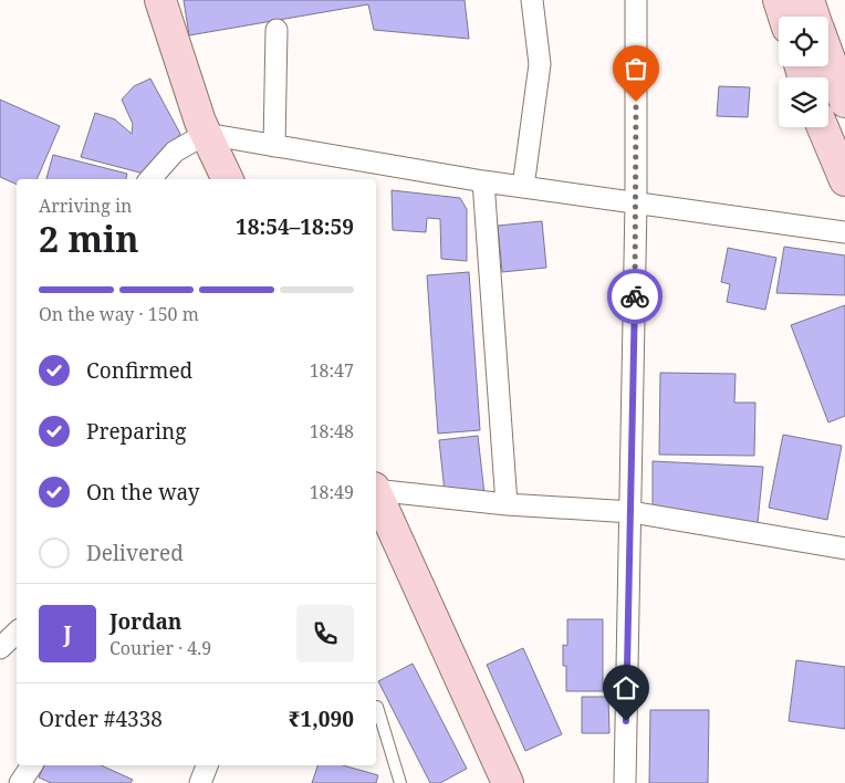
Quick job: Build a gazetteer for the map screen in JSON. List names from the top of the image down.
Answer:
{
  "page": {
    "heading": ["2 min", "Arriving in", "18:54–18:59"],
    "panel": [
      "Jordan",
      "Courier · 4.9",
      "Order #4338",
      "₹1,090"
    ],
    "bar": "On the way · 150 m",
    "list": [
      ["Confirmed", "18:47"],
      ["Preparing", "18:48"],
      ["On the way", "18:49"],
      "Delivered"
    ],
    "round": "J"
  }
}
